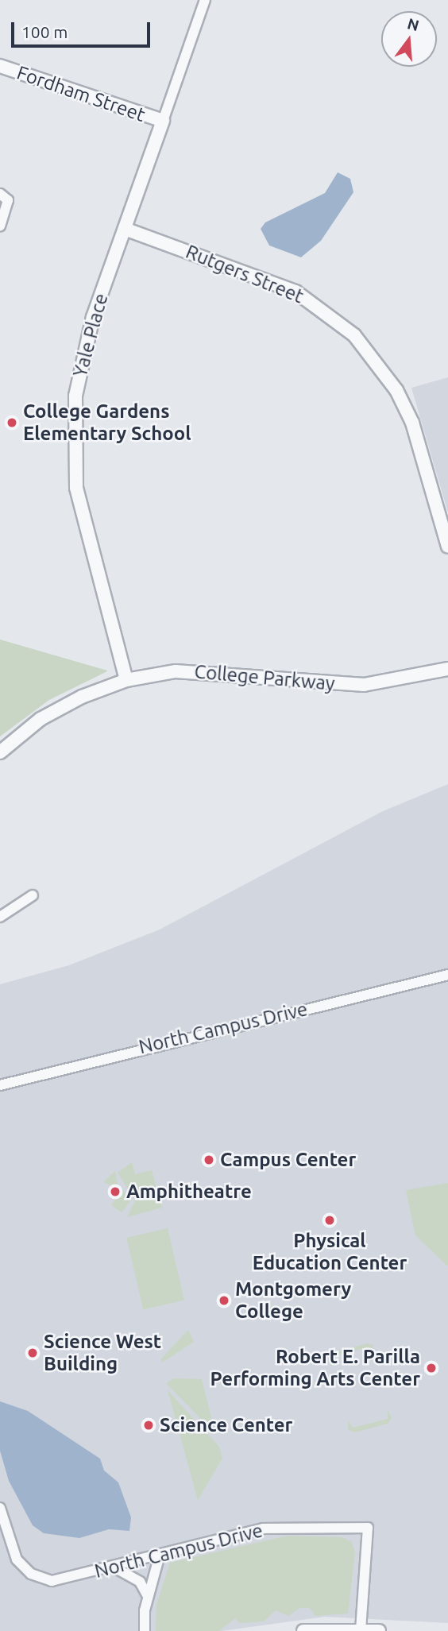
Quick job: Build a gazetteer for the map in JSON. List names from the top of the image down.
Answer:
{
  "streets": {
    "street": [
      "Fordham Street",
      "Rutgers Street",
      "Yale Place",
      "College Parkway",
      "North Campus Drive"
    ]
  },
  "crossings": [
    ["Fordham Street", "Yale Place"],
    ["Rutgers Street", "Yale Place"],
    ["Yale Place", "College Parkway"]
  ],
  "places": [
    "College Gardens Elementary School",
    "Campus Center",
    "Amphitheatre",
    "Physical Education Center",
    "Montgomery College",
    "Science West Building",
    "Robert E. Parilla Performing Arts Center",
    "Science Center"
  ],
  "scale_bar": "100 m",
  "north": "top"
}
